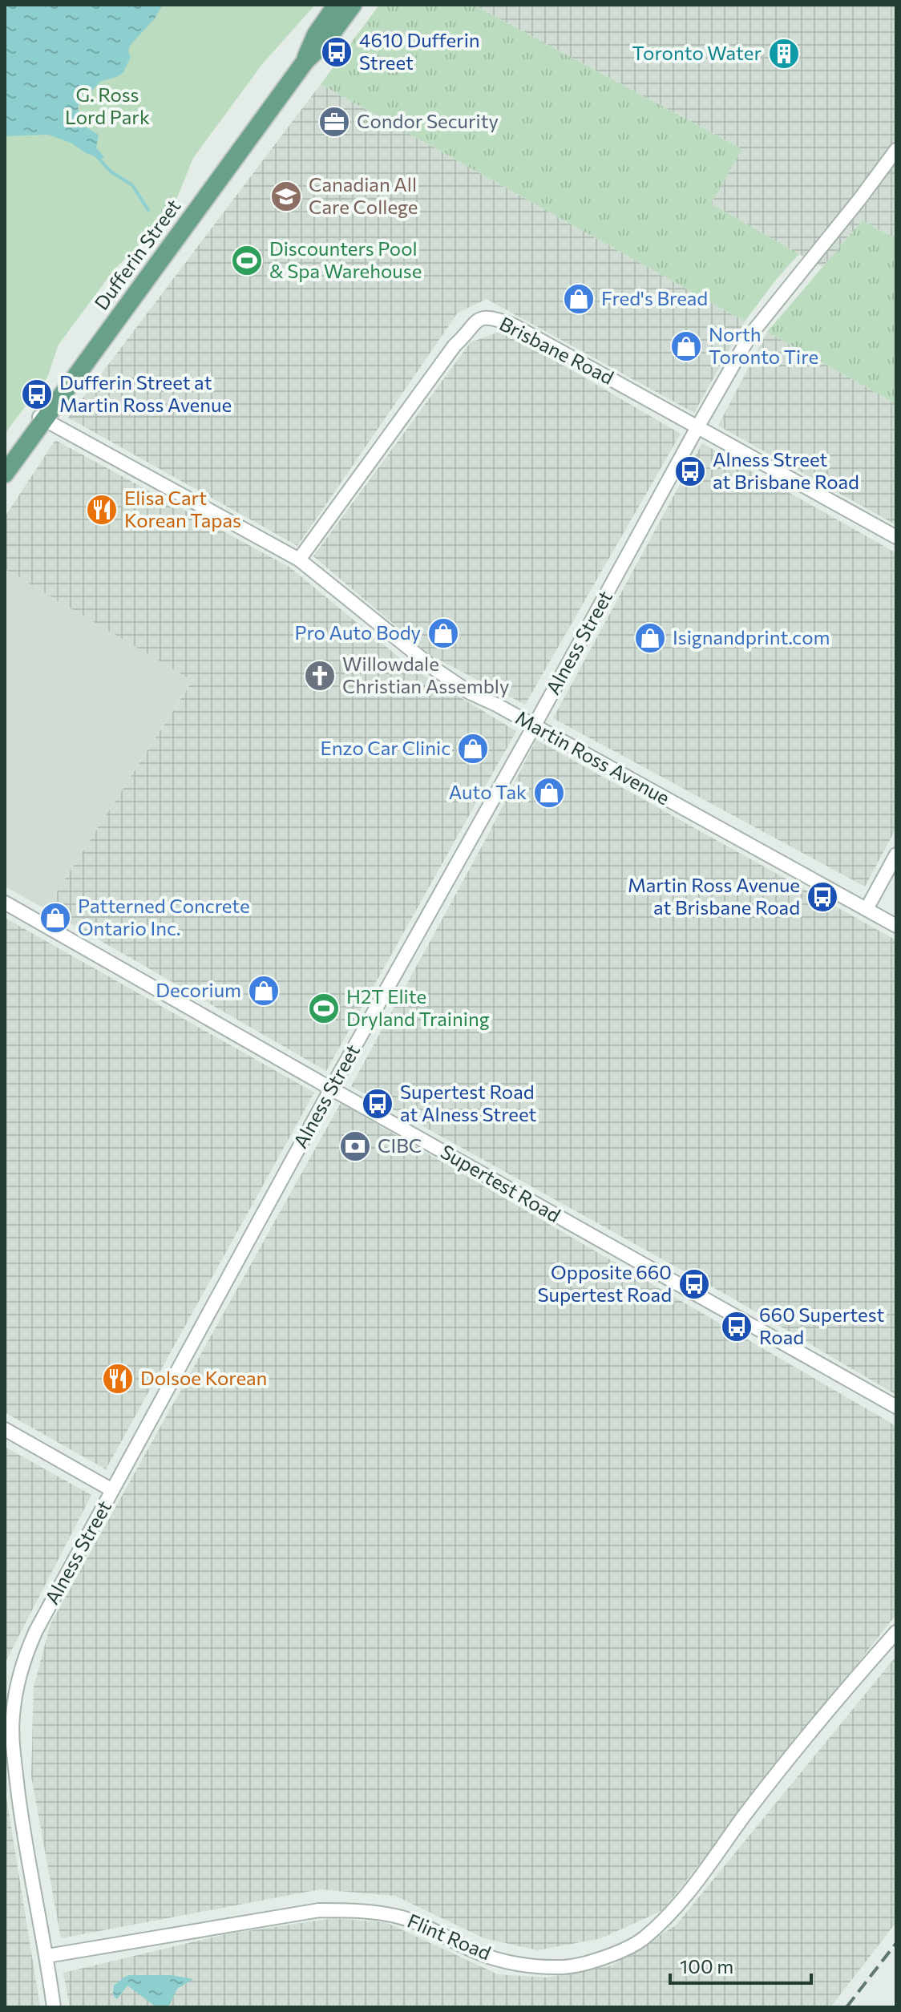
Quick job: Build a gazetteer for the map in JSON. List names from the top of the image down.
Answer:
{
  "streets": {
    "main road": ["Dufferin Street"],
    "street": [
      "Brisbane Road",
      "Alness Street",
      "Martin Ross Avenue",
      "Supertest Road",
      "Flint Road"
    ]
  },
  "crossings": [
    ["Dufferin Street", "Martin Ross Avenue"],
    ["Brisbane Road", "Alness Street"],
    ["Brisbane Road", "Martin Ross Avenue"],
    ["Alness Street", "Martin Ross Avenue"],
    ["Alness Street", "Supertest Road"],
    ["Alness Street", "Flint Road"]
  ],
  "parks": ["G. Ross Lord Park"],
  "places": {
    "bus stop": [
      "4610 Dufferin Street",
      "Dufferin Street at Martin Ross Avenue",
      "Alness Street at Brisbane Road",
      "Martin Ross Avenue at Brisbane Road",
      "Supertest Road at Alness Street",
      "Opposite 660 Supertest Road",
      "660 Supertest Road"
    ],
    "building": ["Toronto Water"],
    "office": ["Condor Security"],
    "school or university": ["Canadian All Care College"],
    "sports": ["Discounters Pool & Spa Warehouse", "H2T Elite Dryland Training"],
    "shop": [
      "Fred's Bread",
      "North Toronto Tire",
      "Pro Auto Body",
      "Isignandprint.com",
      "Enzo Car Clinic",
      "Auto Tak",
      "Patterned Concrete Ontario Inc.",
      "Decorium"
    ],
    "restaurant": ["Elisa Cart Korean Tapas", "Dolsoe Korean"],
    "church": ["Willowdale Christian Assembly"],
    "bank": ["CIBC"]
  },
  "scale_bar": "100 m"
}
